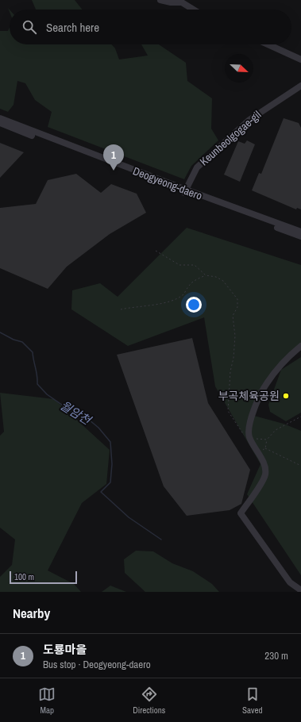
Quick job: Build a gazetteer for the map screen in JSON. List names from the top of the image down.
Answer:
{
  "streets": {
    "street": ["Keunbeolgogae-gil", "Deogyeong-daero"]
  },
  "crossings": [
    ["Keunbeolgogae-gil", "Deogyeong-daero"]
  ],
  "water": ["월암천"],
  "places": ["부곡체육공원"],
  "scale_bar": "100 m",
  "north": "bottom right",
  "page": {
    "search": "Search here",
    "pins": "1",
    "scale": "100 m",
    "heading": "Nearby",
    "list": [
      {
        "mark": "1",
        "name": "도룡마을",
        "note": "Bus stop · Deogyeong-daero",
        "value": "230 m"
      }
    ],
    "nav": ["Map", "Directions", "Saved"]
  }
}
